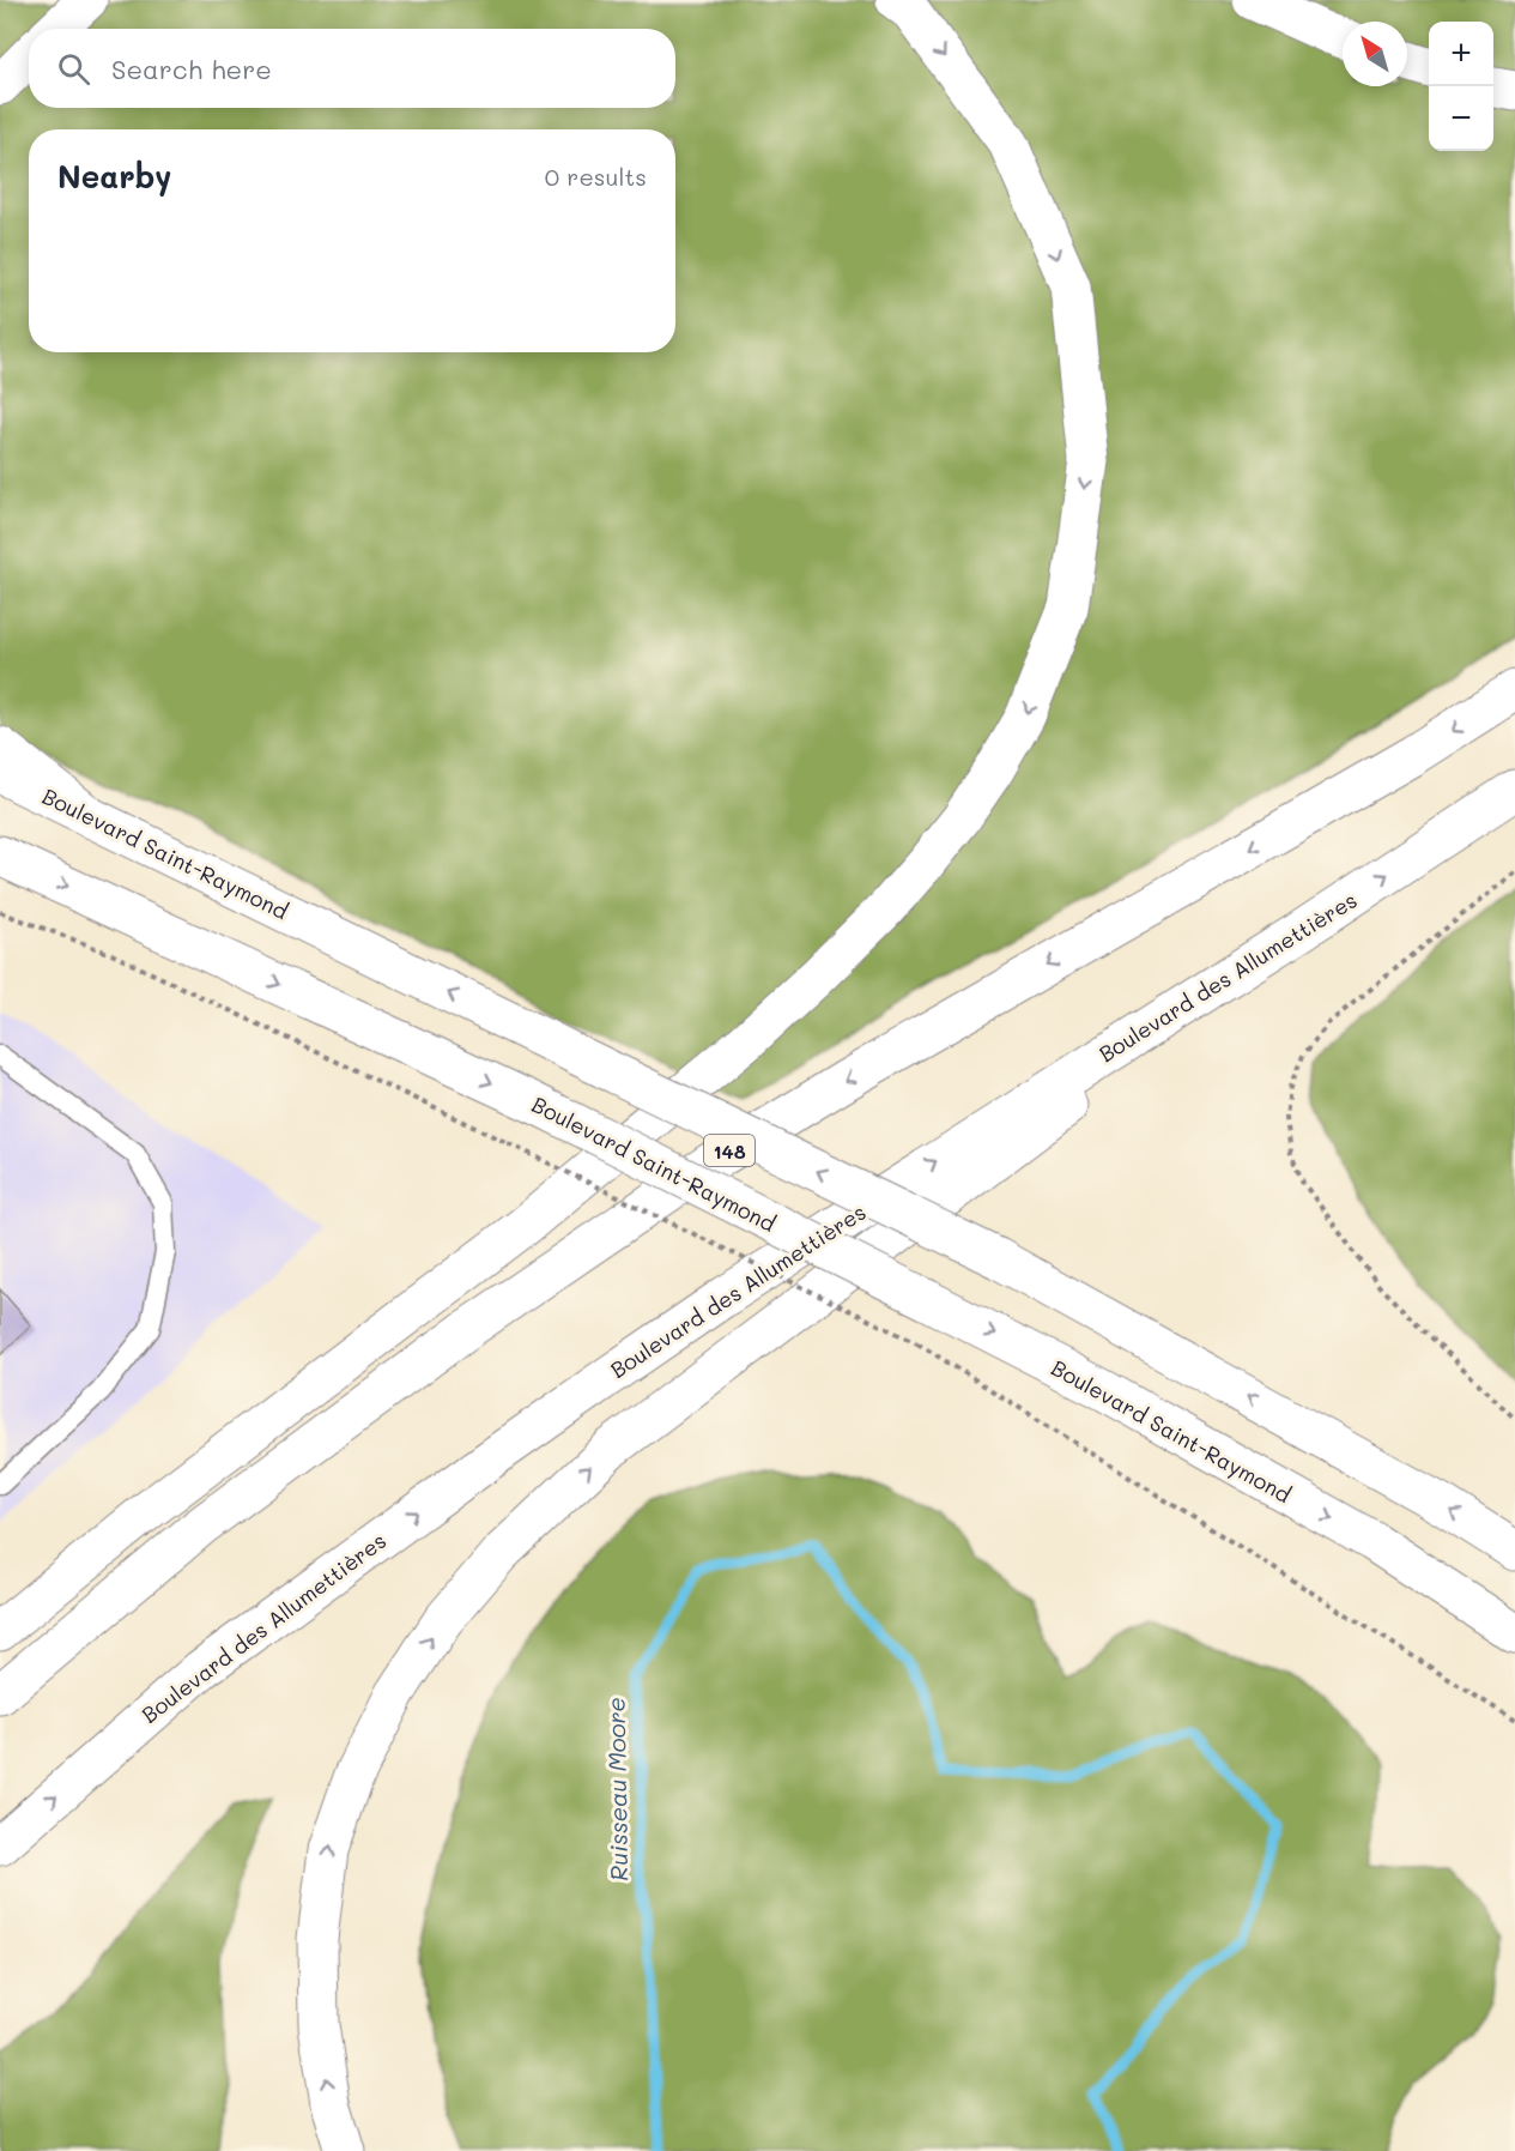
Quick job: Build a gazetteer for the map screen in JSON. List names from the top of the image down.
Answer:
{
  "streets": {
    "main road": ["Boulevard Saint-Raymond", "Boulevard des Allumettières", "148"]
  },
  "water": ["Ruisseau Moore"],
  "north": "top left",
  "page": {
    "map_buttons": ["+", "−"],
    "search": "Search here",
    "heading": ["Nearby", "0 results"]
  }
}
